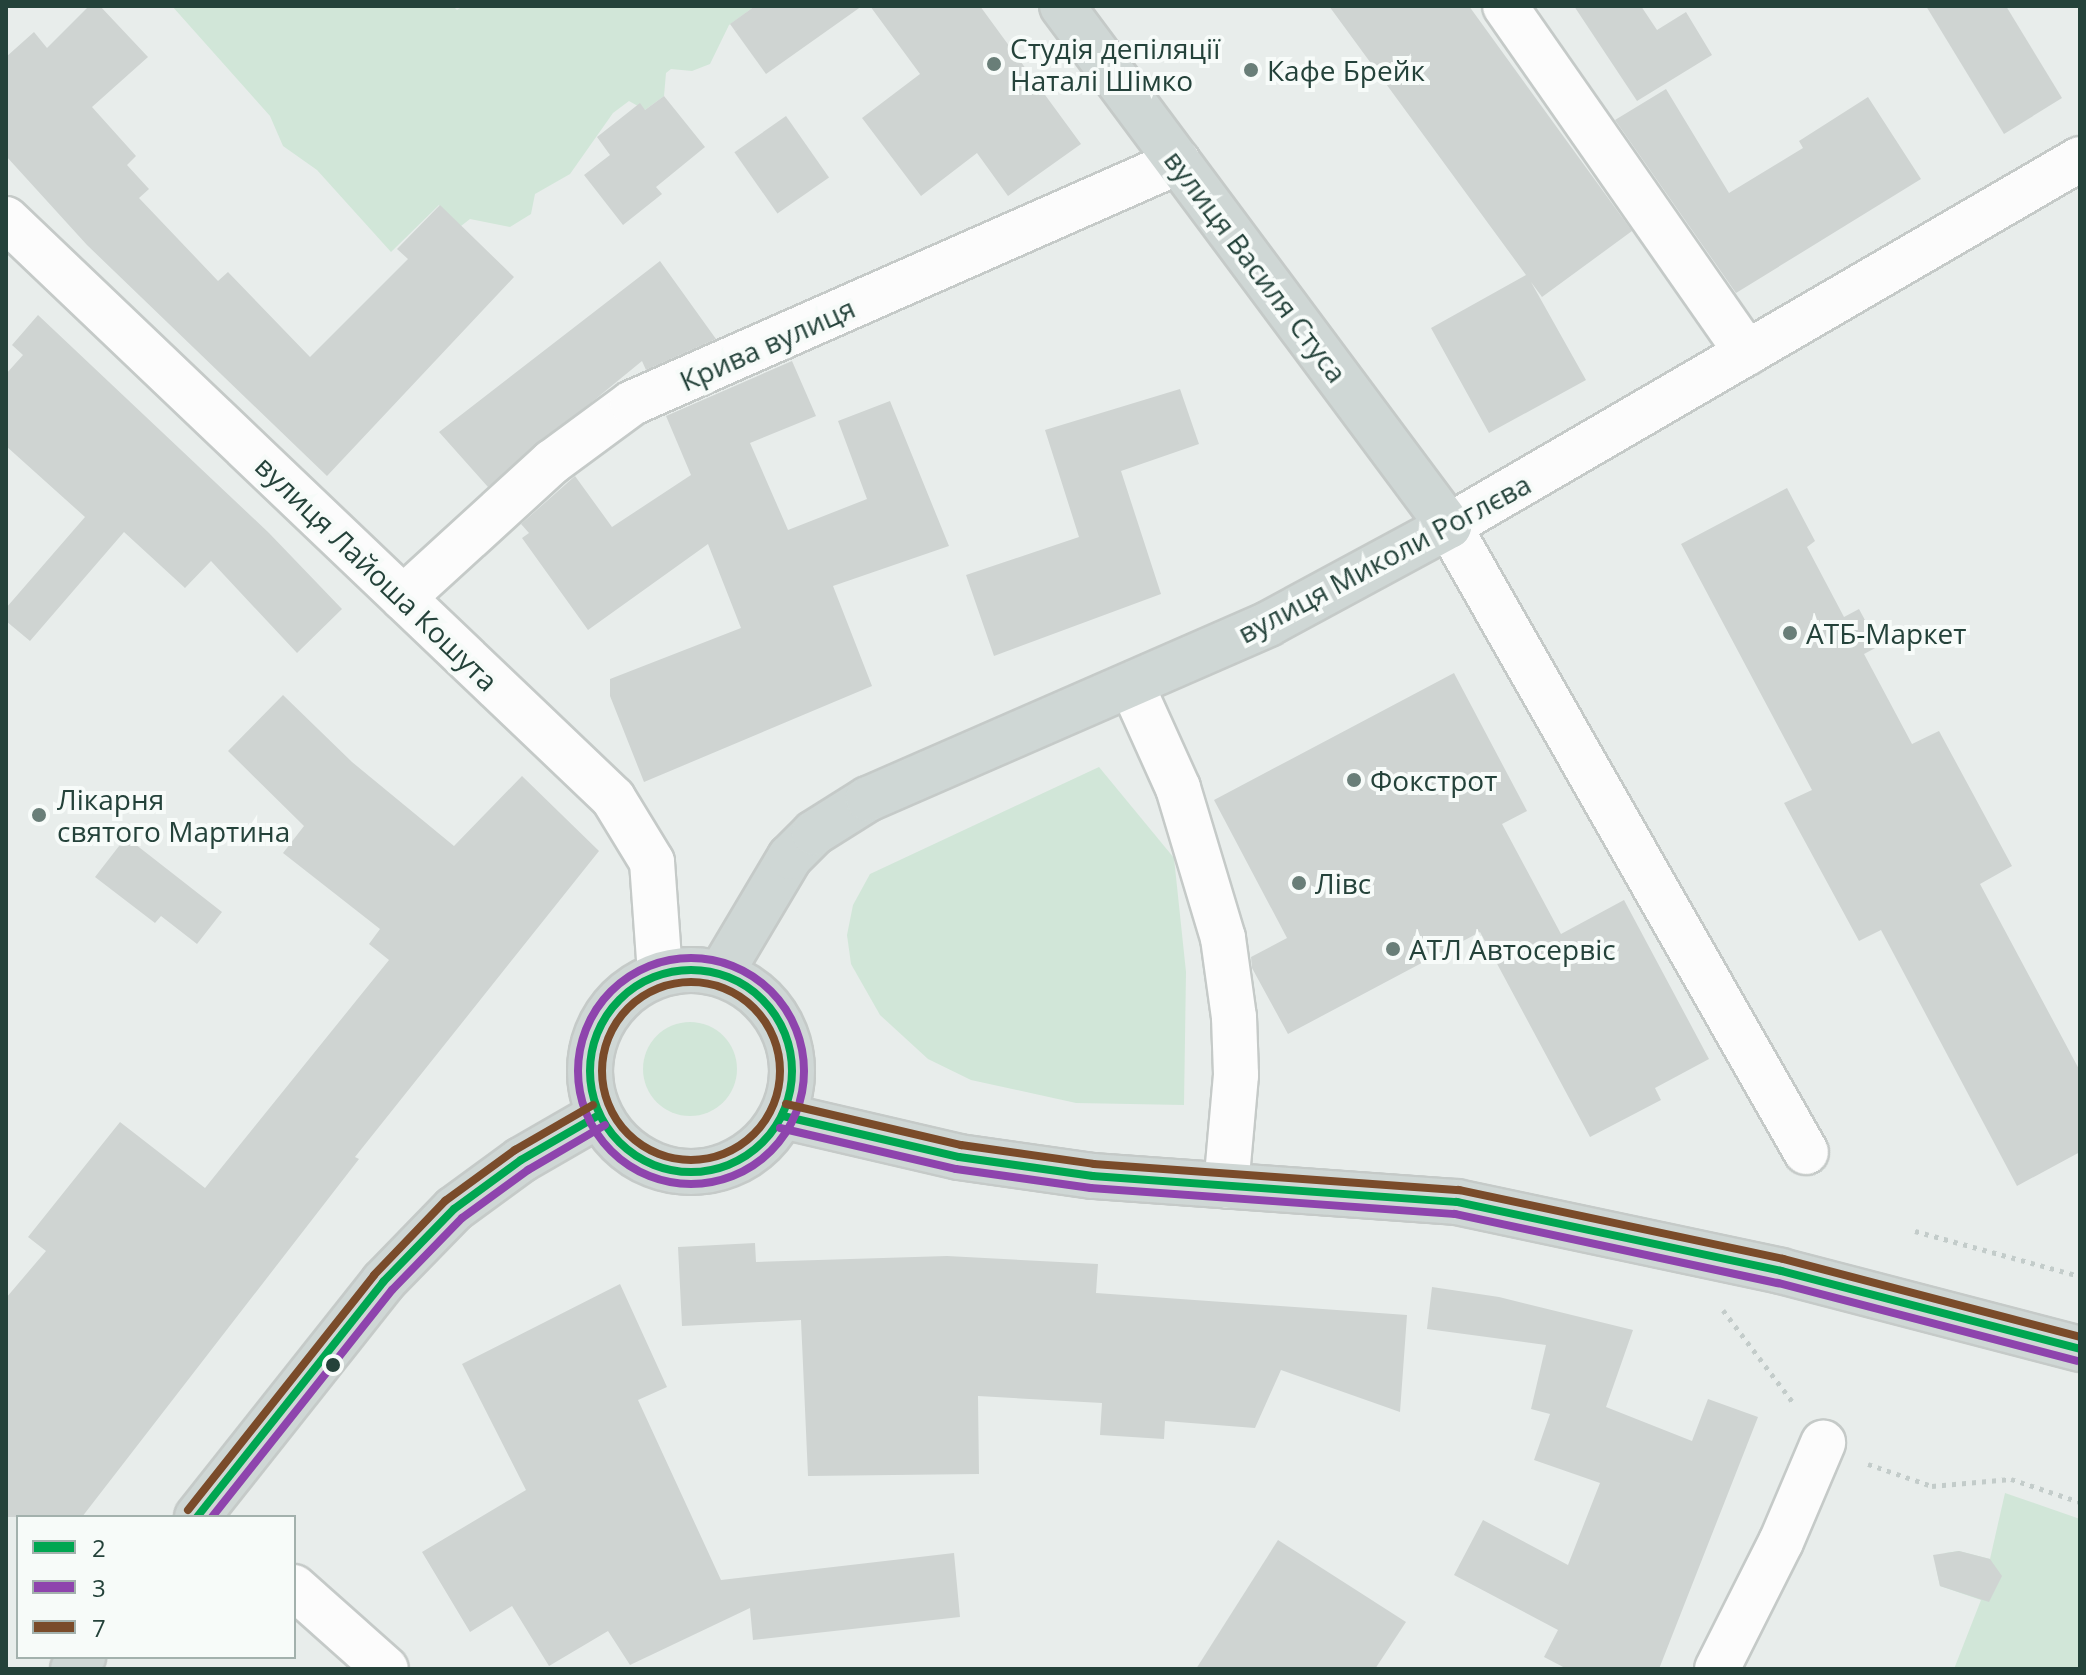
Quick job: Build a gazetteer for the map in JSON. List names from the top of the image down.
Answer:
{
  "streets": {
    "main road": ["вулиця Василя Стуса", "вулиця Миколи Роглєва"],
    "street": ["Крива вулиця", "вулиця Лайоша Кошута"]
  },
  "crossings": [
    ["вулиця Василя Стуса", "Крива вулиця"],
    ["вулиця Василя Стуса", "вулиця Миколи Роглєва"],
    ["Крива вулиця", "вулиця Лайоша Кошута"],
    ["вулиця Миколи Роглєва", "вулиця Лайоша Кошута"]
  ],
  "places": [
    "Студія депіляції Наталі Шімко",
    "Кафе Брейк",
    "АТБ-Маркет",
    "Фокстрот",
    "Лікарня святого Мартина",
    "Лівс",
    "АТЛ Автосервіс"
  ],
  "lines": ["transit line 3", "transit line 2", "transit line 7"],
  "legend": ["2", "3", "7"]
}
